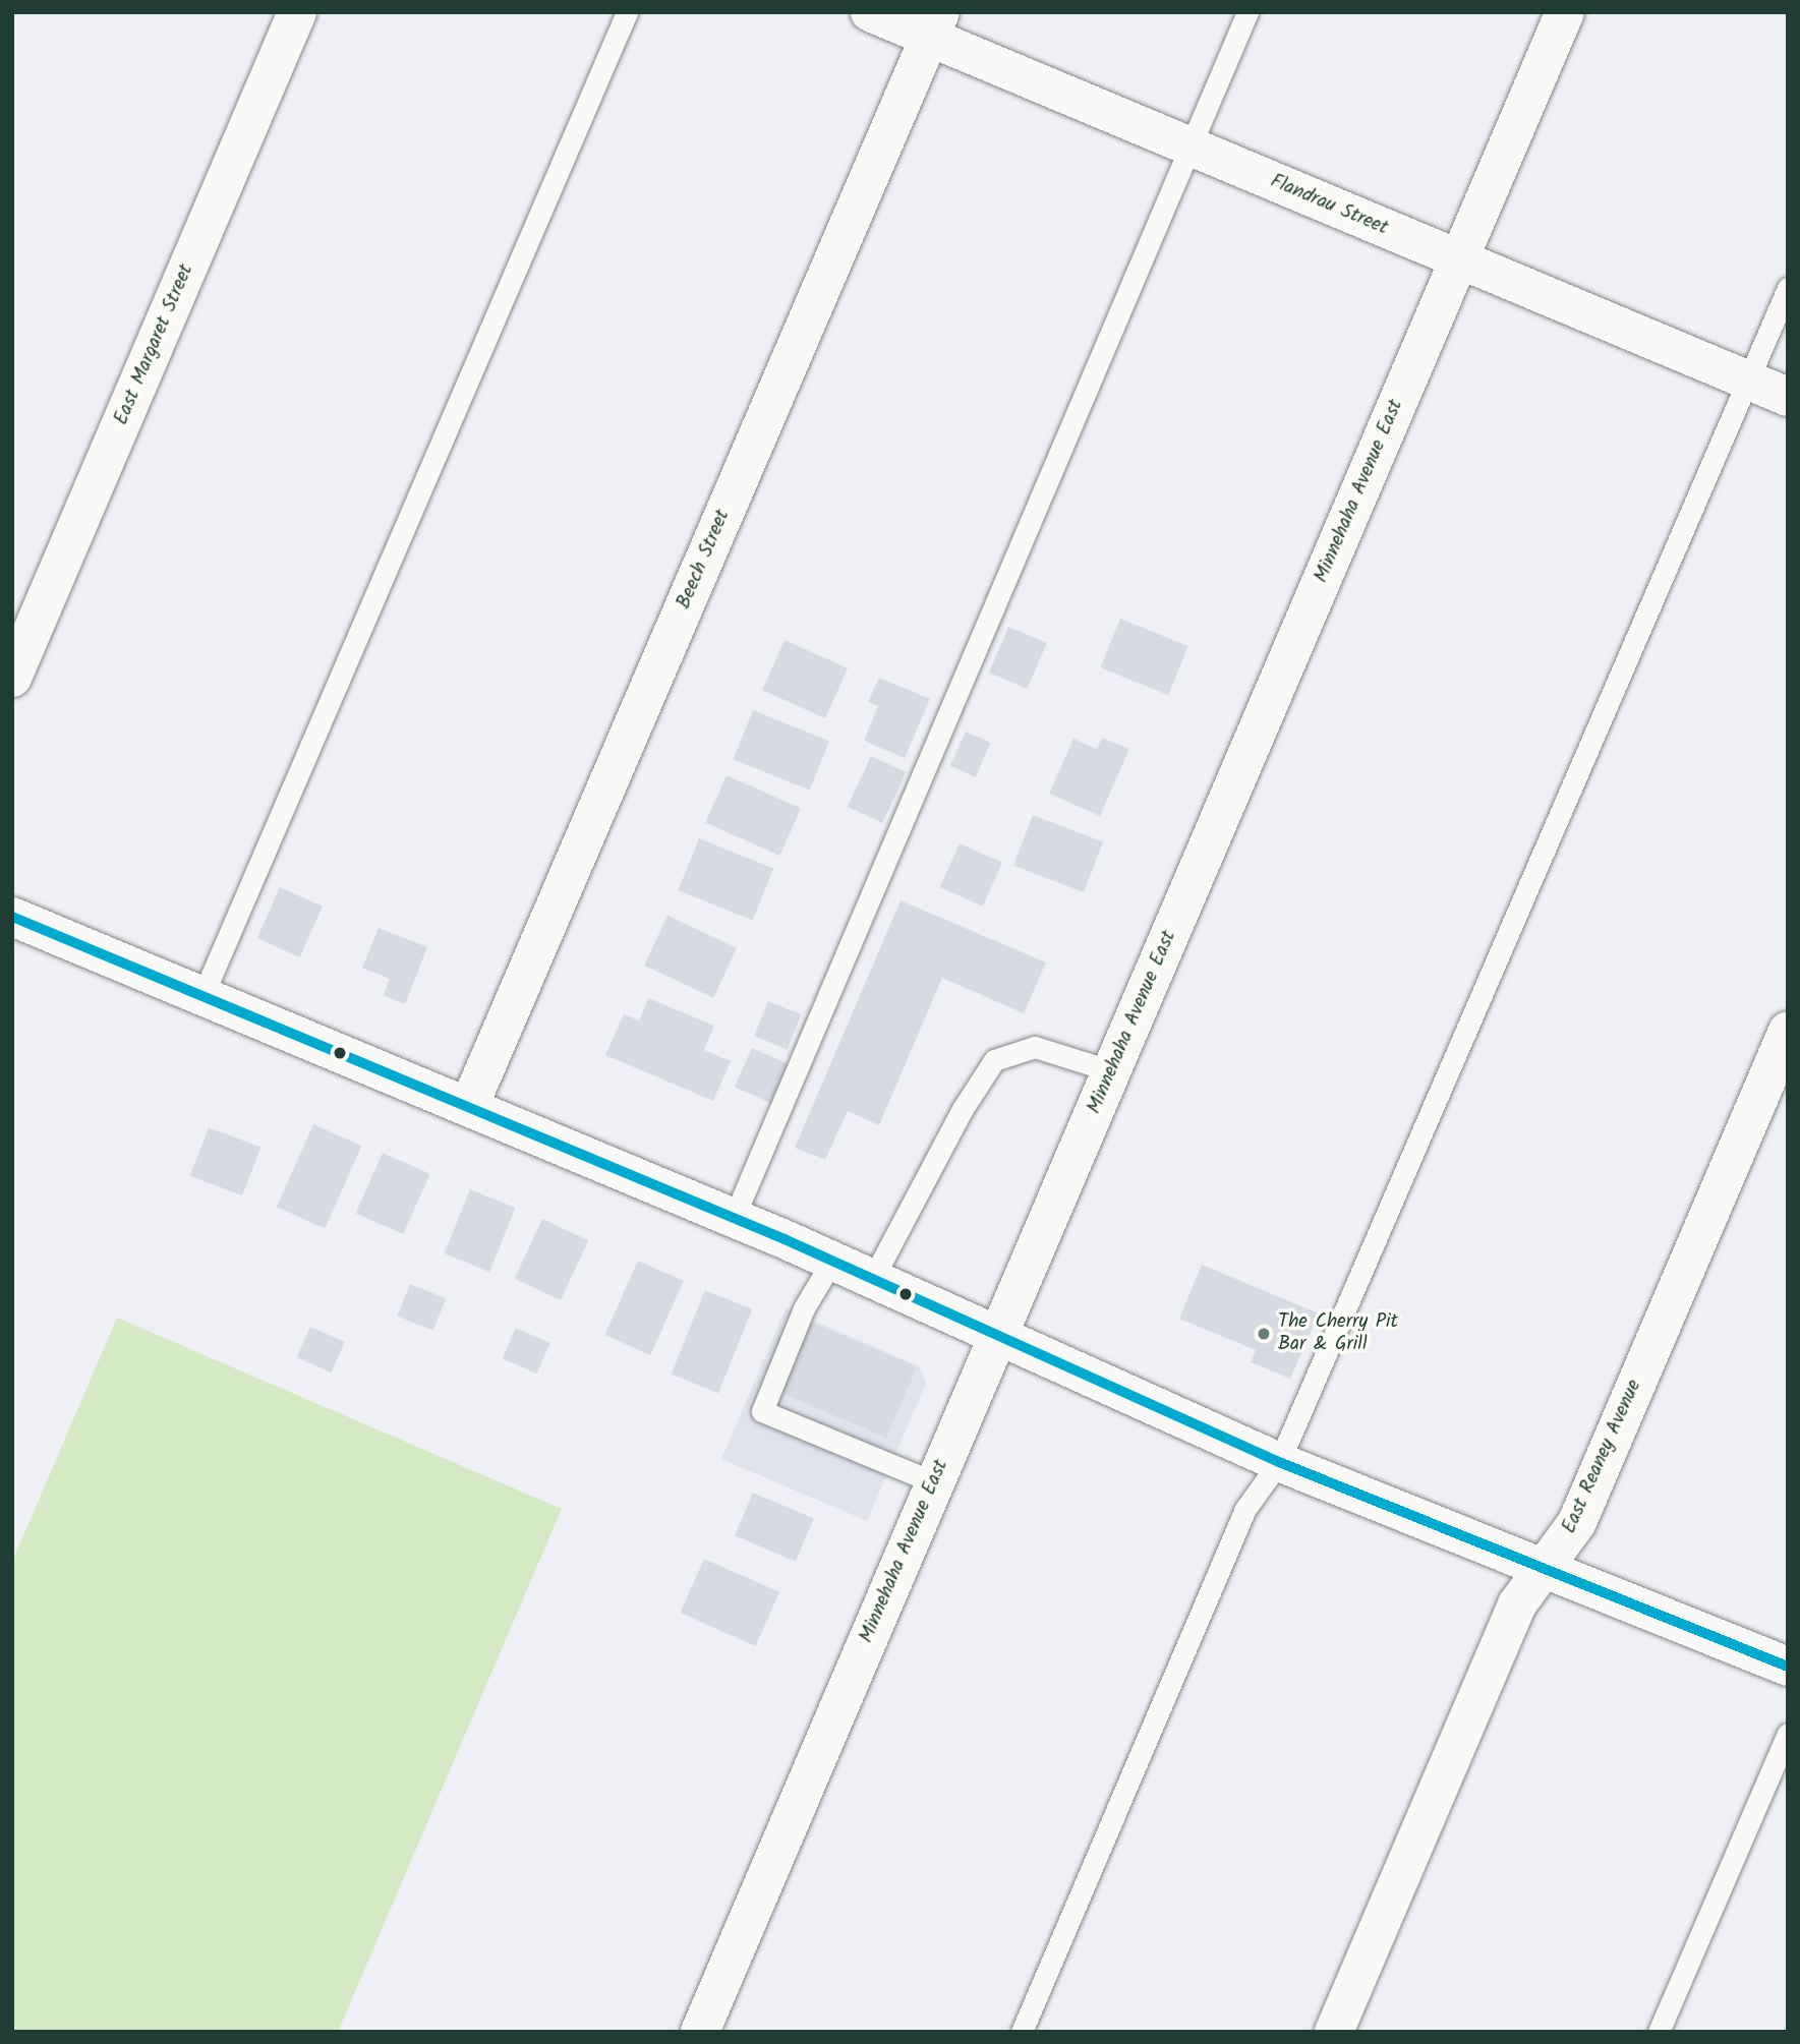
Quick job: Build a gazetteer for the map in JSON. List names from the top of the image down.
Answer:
{
  "streets": {
    "main road": [
      "Flandrau Street",
      "East Margaret Street",
      "Minnehaha Avenue East",
      "Beech Street",
      "East Reaney Avenue"
    ]
  },
  "crossings": [
    ["Flandrau Street", "Minnehaha Avenue East"],
    ["Flandrau Street", "Beech Street"]
  ],
  "places": ["The Cherry Pit Bar & Grill"]
}
